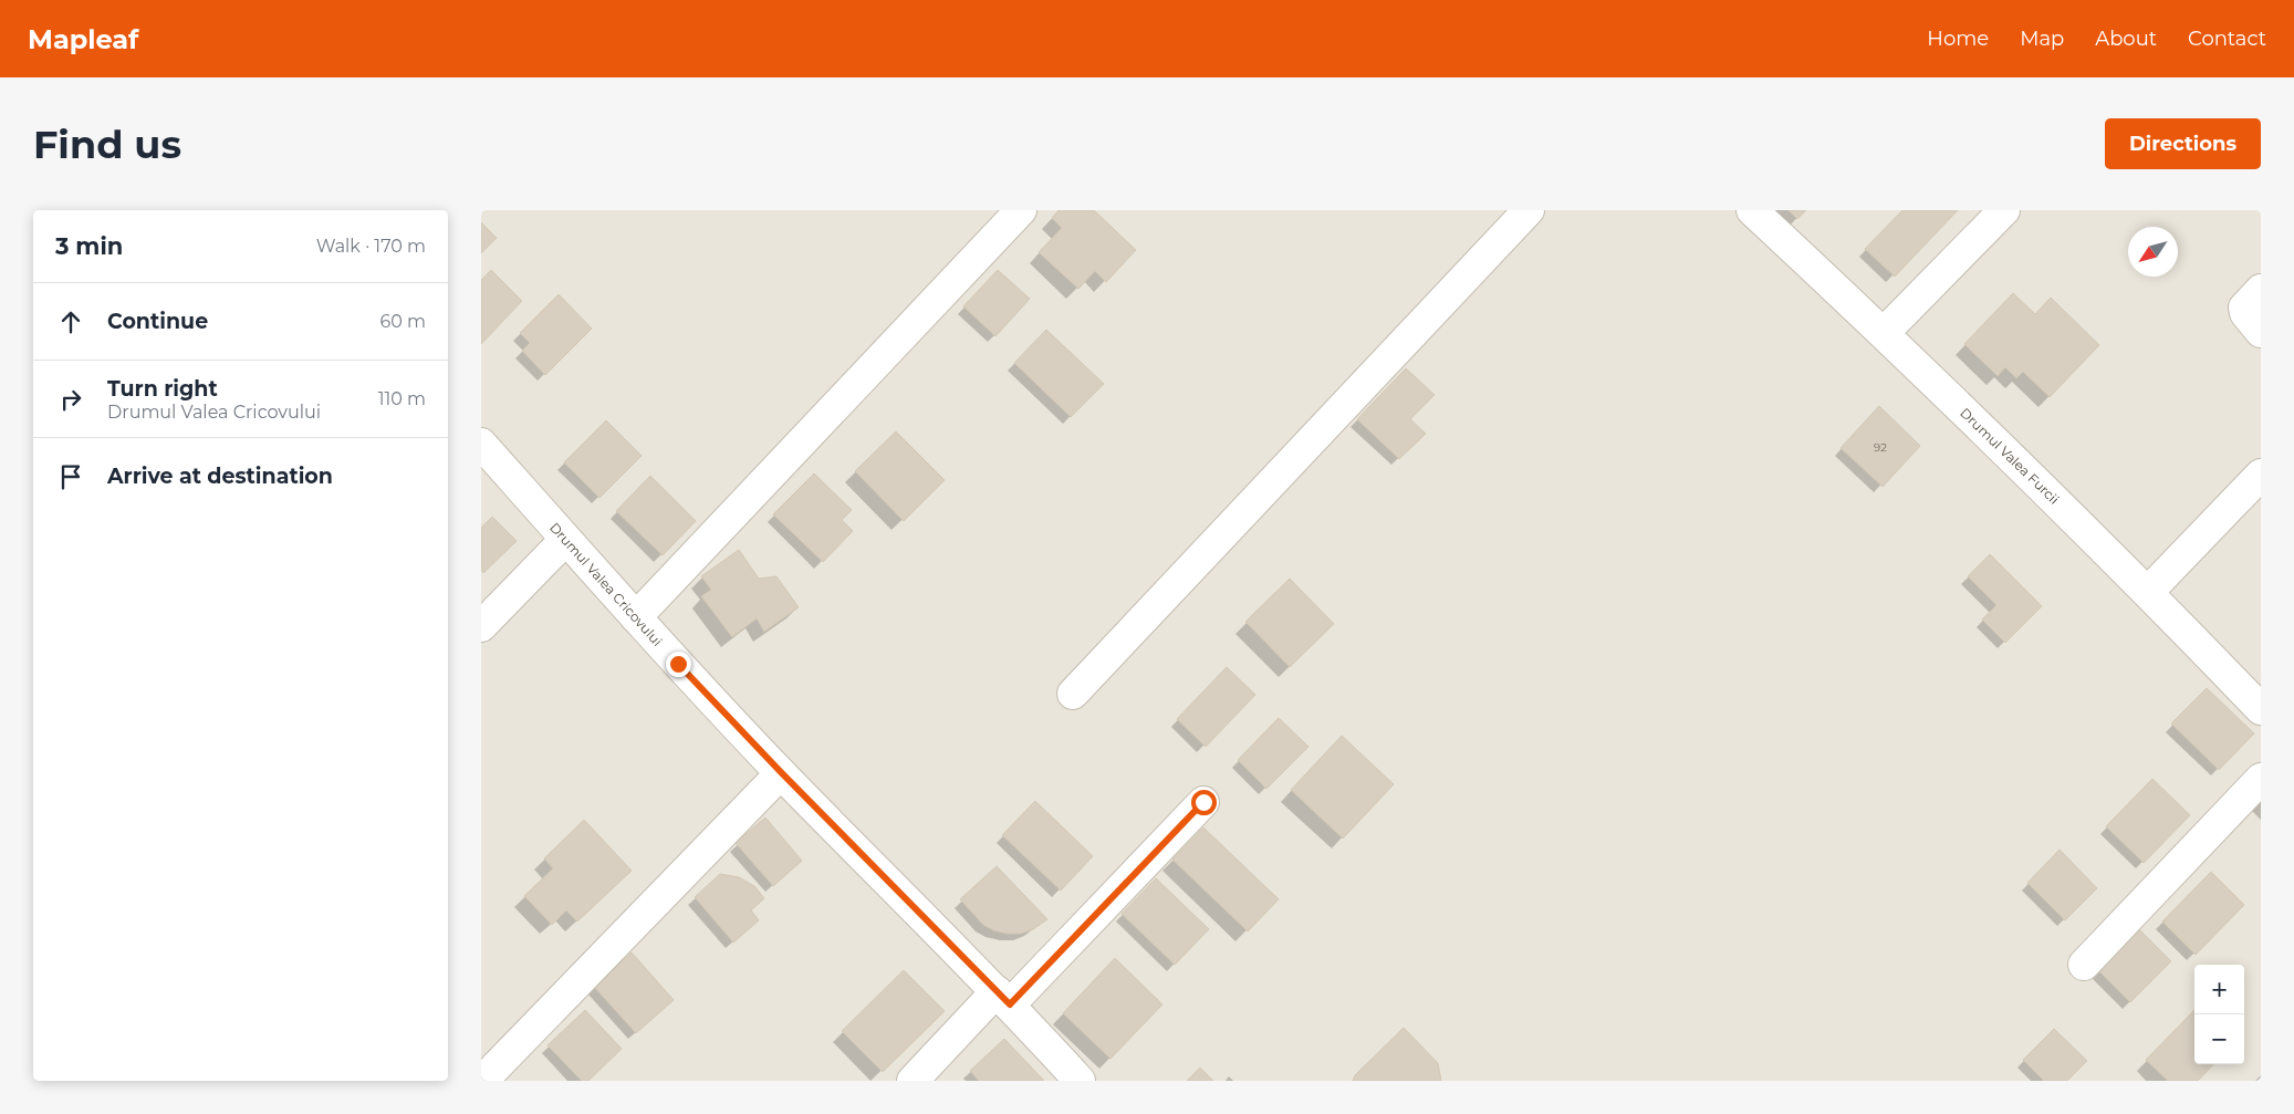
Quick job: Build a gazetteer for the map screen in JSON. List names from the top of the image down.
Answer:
{
  "streets": {
    "street": ["Drumul Valea Furcii", "Drumul Valea Cricovului"]
  },
  "house_numbers": ["92"],
  "north": "bottom left",
  "page": {
    "header": "Mapleaf",
    "nav": [
      "Home",
      "Map",
      "About",
      "Contact"
    ],
    "buttons": "Directions",
    "title": "Find us",
    "heading": ["3 min", "Walk · 170 m"],
    "list": [
      ["Continue", "60 m"],
      ["Turn right", "Drumul Valea Cricovului", "110 m"],
      "Arrive at destination"
    ],
    "map_buttons": ["+", "−"]
  }
}
